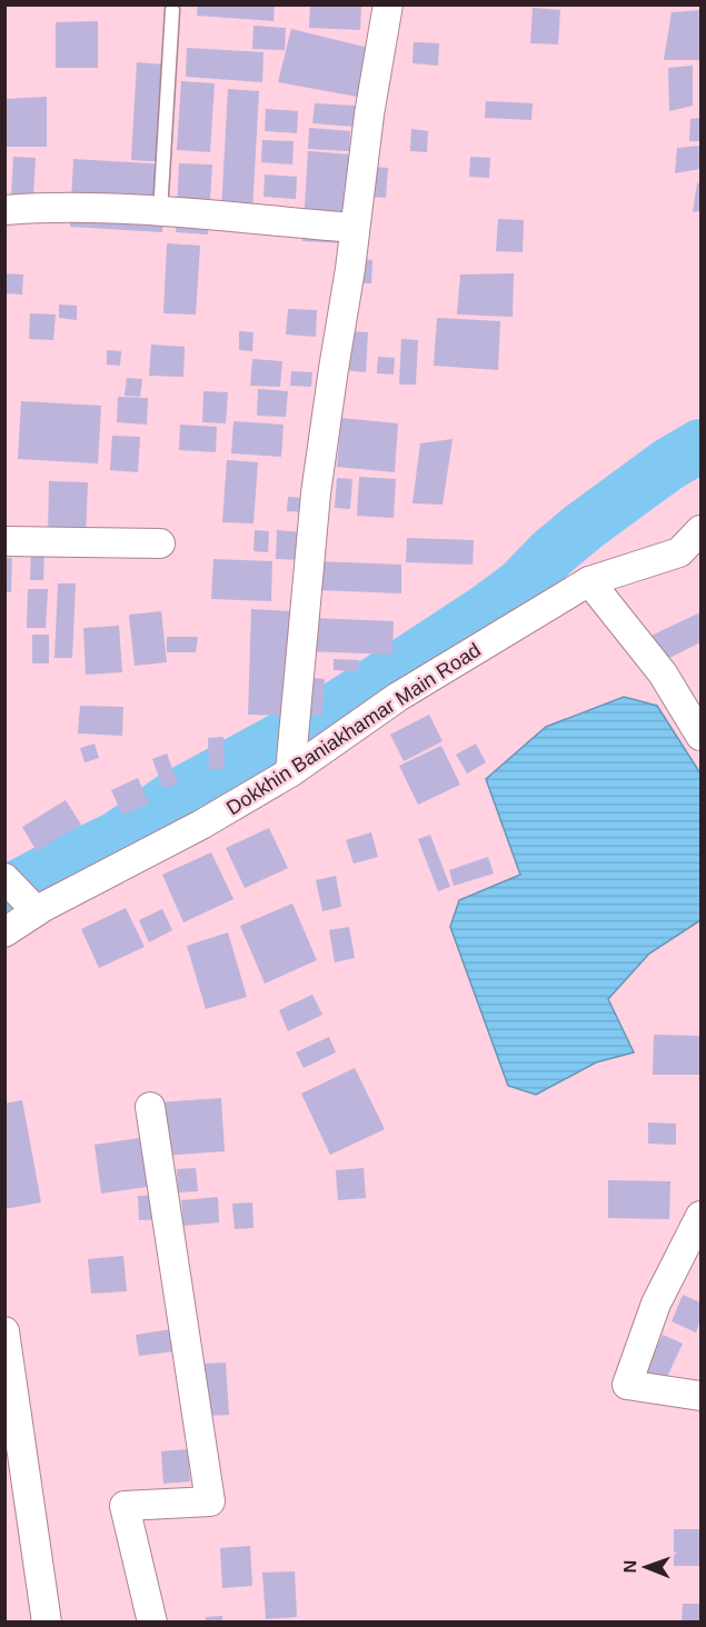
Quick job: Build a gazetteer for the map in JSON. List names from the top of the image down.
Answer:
{
  "streets": {
    "street": ["Dokkhin Baniakhamar Main Road"]
  },
  "north": "left"
}
